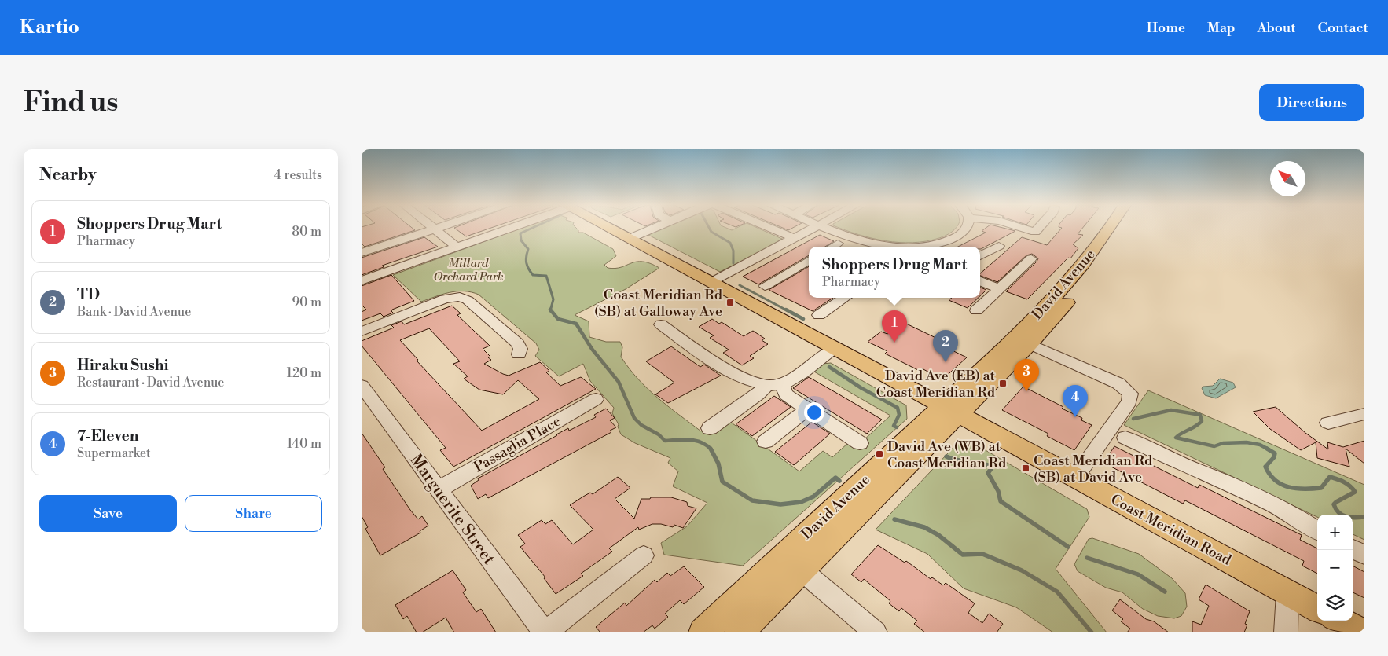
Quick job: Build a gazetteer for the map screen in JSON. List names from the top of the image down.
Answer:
{
  "streets": {
    "main road": ["David Avenue", "Coast Meridian Road"],
    "street": ["Passaglia Place", "Marguerite Street"]
  },
  "crossings": [
    ["David Avenue", "Coast Meridian Road"],
    ["Passaglia Place", "Marguerite Street"]
  ],
  "parks": ["Millard Orchard Park"],
  "places": {
    "transit": [
      "Coast Meridian Rd (SB) at Galloway Ave",
      "David Ave (EB) at Coast Meridian Rd",
      "David Ave (WB) at Coast Meridian Rd",
      "Coast Meridian Rd (SB) at David Ave"
    ]
  },
  "north": "top left",
  "page": {
    "header": "Kartio",
    "nav": [
      "Home",
      "Map",
      "About",
      "Contact"
    ],
    "buttons": [
      "Directions",
      ["Save", "Share"]
    ],
    "title": "Find us",
    "heading": ["Nearby", "4 results"],
    "list": [
      {
        "mark": "1",
        "name": "Shoppers Drug Mart",
        "note": "Pharmacy",
        "value": "80 m"
      },
      {
        "mark": "2",
        "name": "TD",
        "note": "Bank · David Avenue",
        "value": "90 m"
      },
      {
        "mark": "3",
        "name": "Hiraku Sushi",
        "note": "Restaurant · David Avenue",
        "value": "120 m"
      },
      {
        "mark": "4",
        "name": "7-Eleven",
        "note": "Supermarket",
        "value": "140 m"
      }
    ],
    "popup": ["Shoppers Drug Mart", "Pharmacy"],
    "pins": [
      "1",
      "2",
      "3",
      "4"
    ],
    "map_buttons": ["+", "−"]
  }
}
